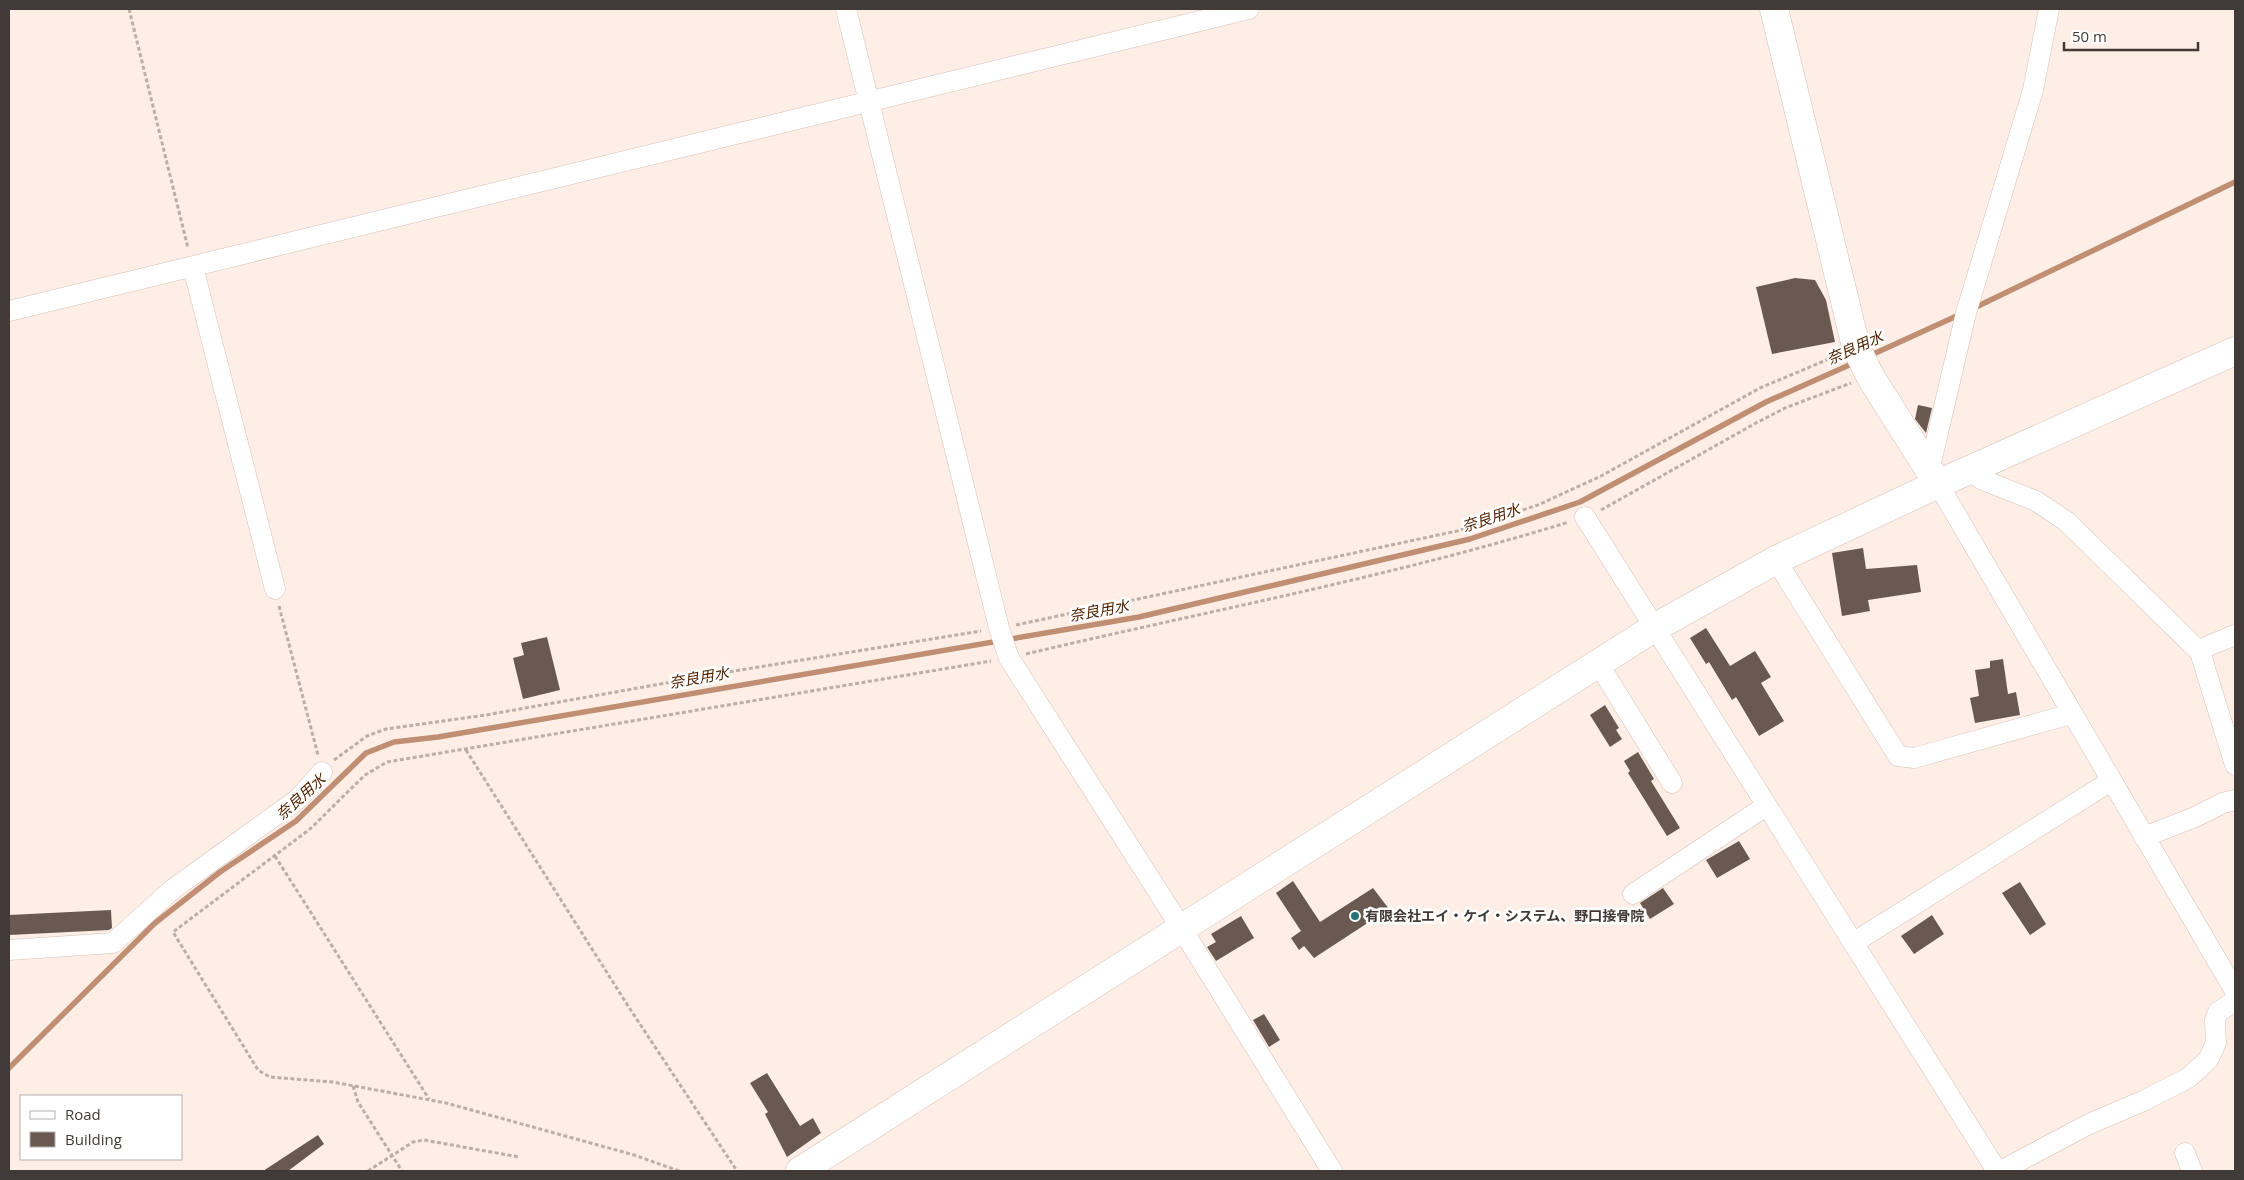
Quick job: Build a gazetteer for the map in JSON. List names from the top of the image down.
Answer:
{
  "water": ["奈良用水"],
  "places": ["有限会社エイ・ケイ・システム、野口接骨院"],
  "legend": ["Road", "Building"],
  "scale_bar": "50 m"
}
